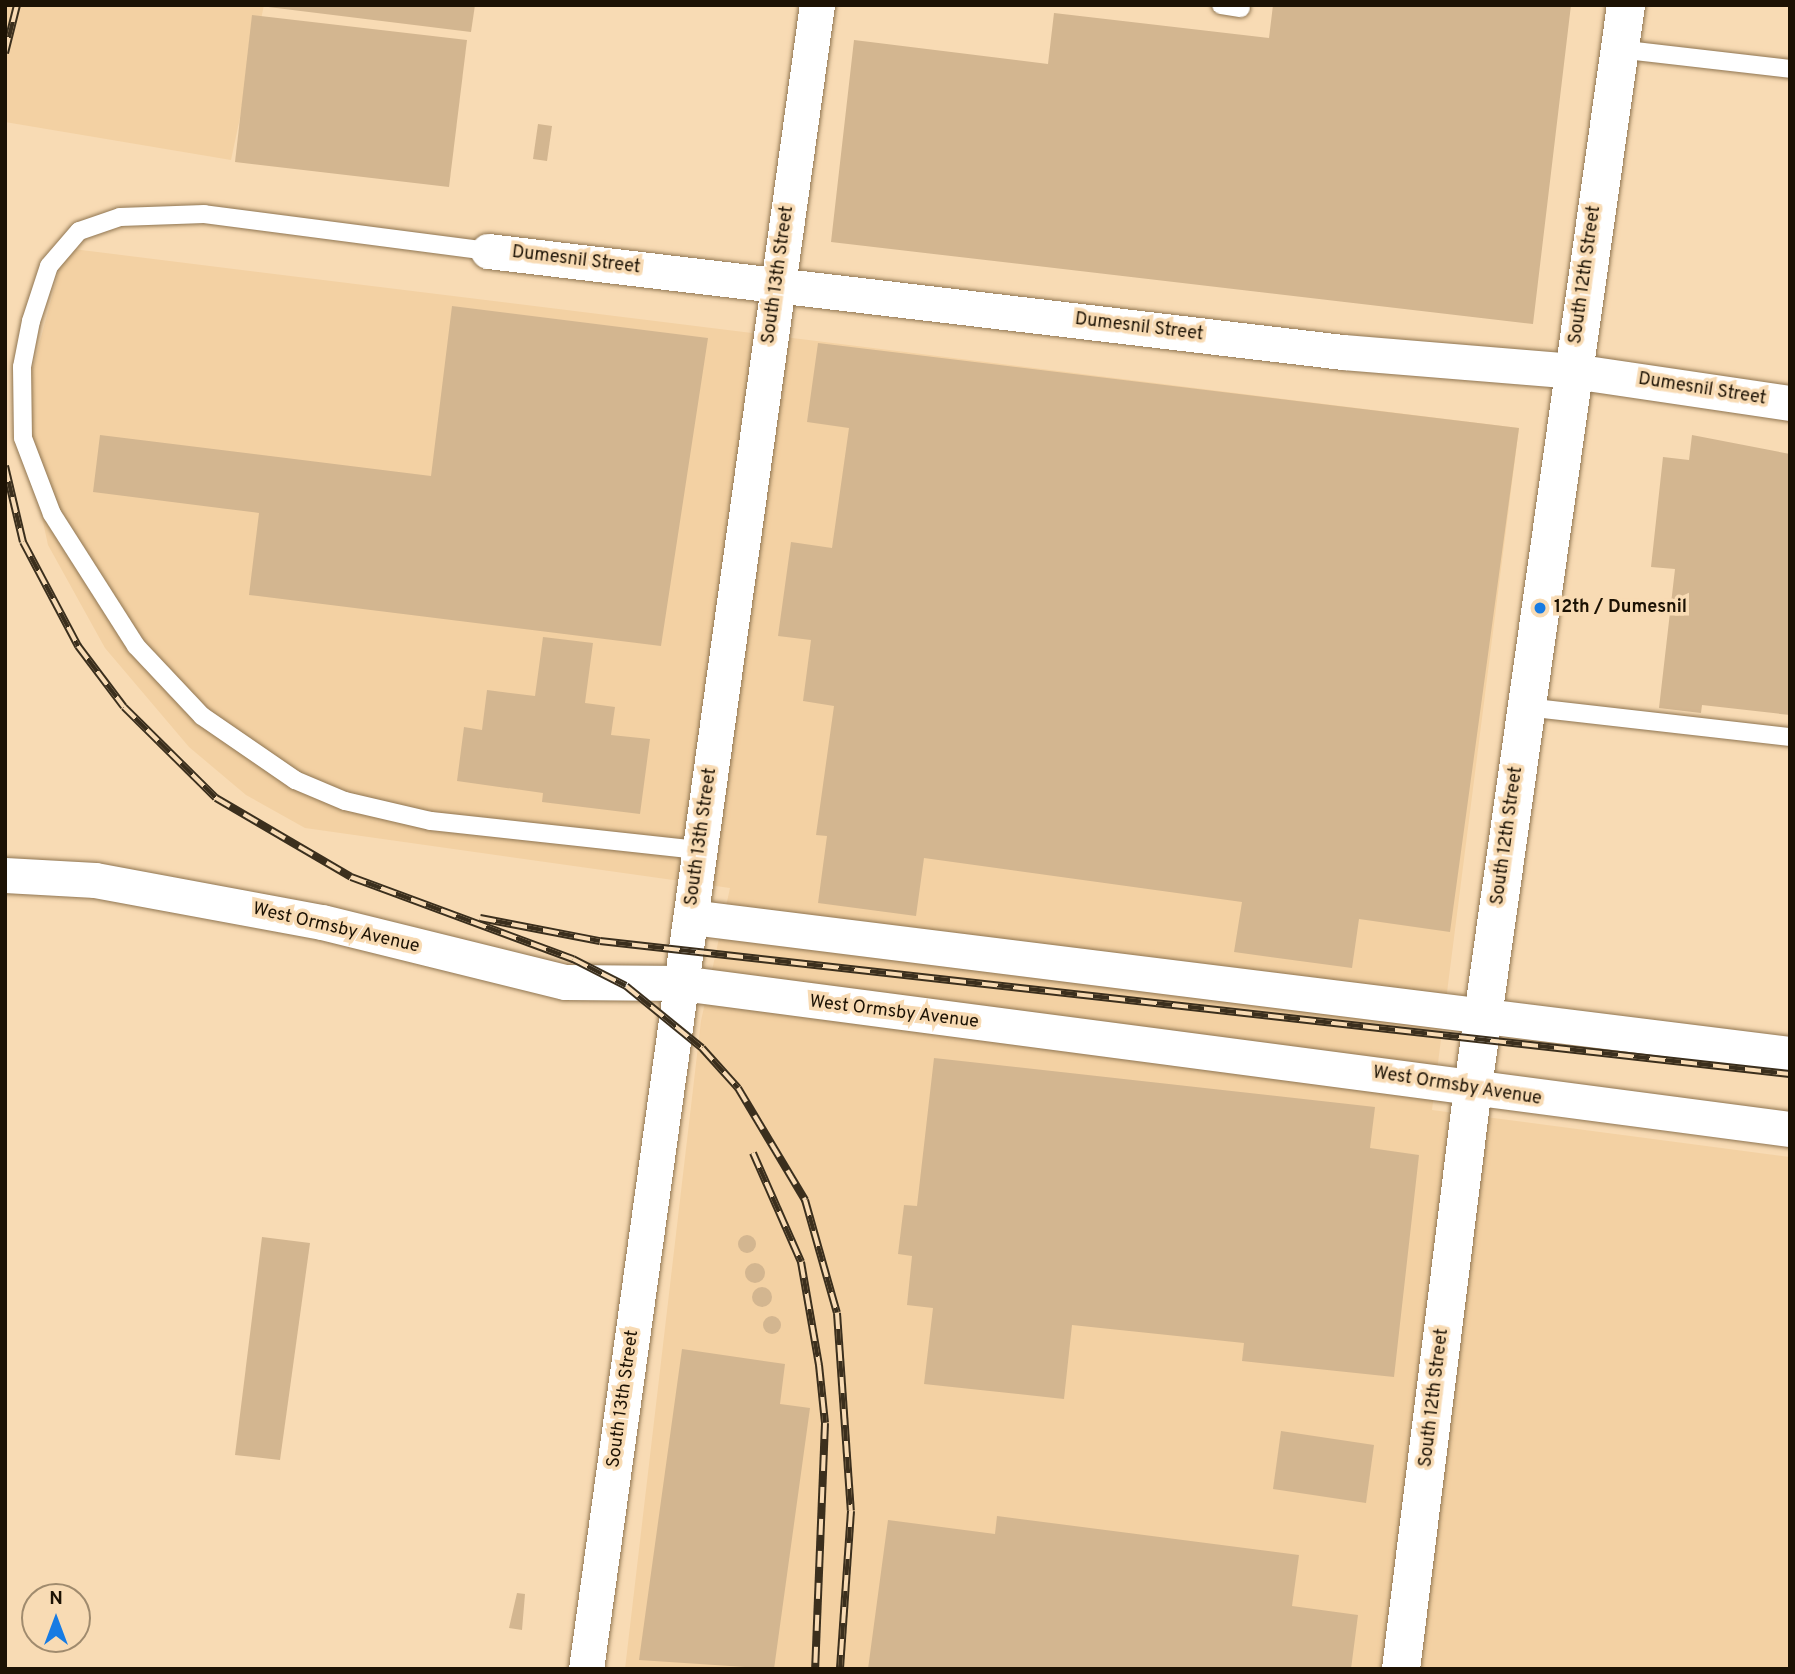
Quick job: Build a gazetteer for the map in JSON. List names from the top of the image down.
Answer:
{
  "streets": {
    "street": [
      "Dumesnil Street",
      "South 13th Street",
      "South 12th Street",
      "West Ormsby Avenue"
    ]
  },
  "crossings": [
    ["Dumesnil Street", "South 13th Street"],
    ["Dumesnil Street", "South 12th Street"],
    ["South 13th Street", "West Ormsby Avenue"],
    ["South 12th Street", "West Ormsby Avenue"]
  ],
  "places": ["12th / Dumesnil"],
  "north": "top"
}
